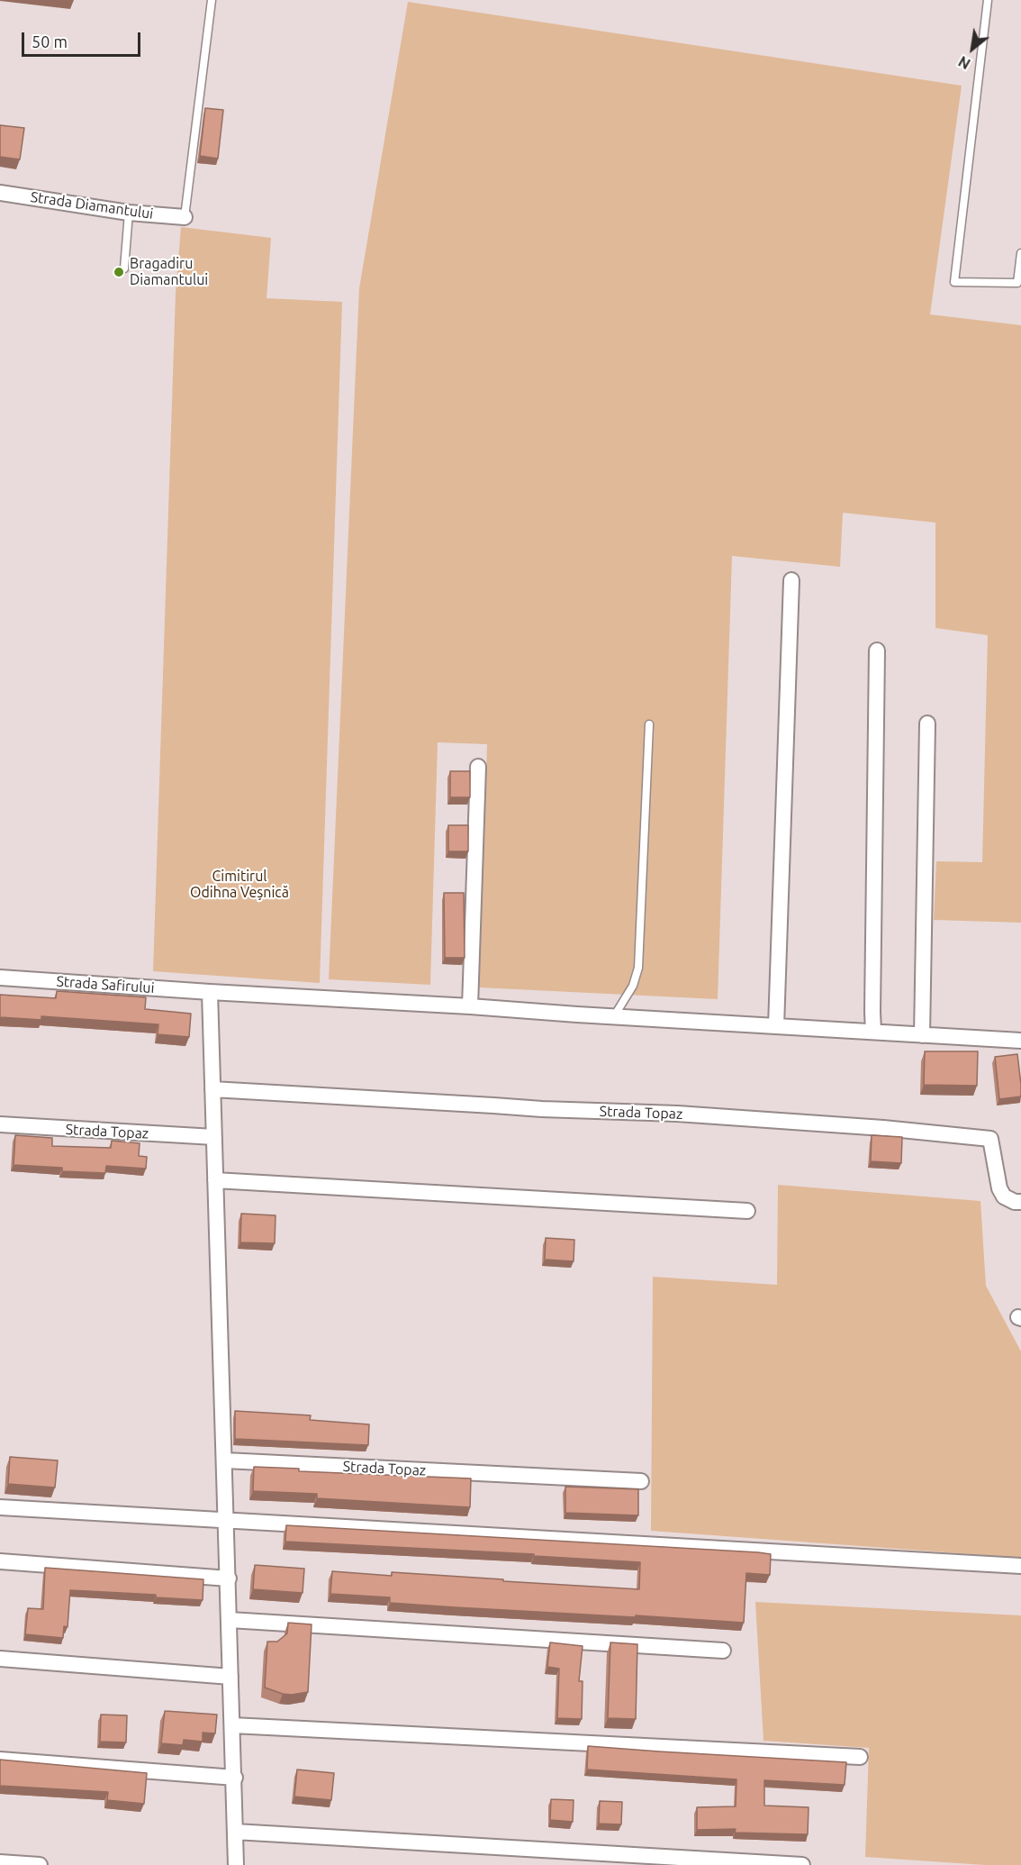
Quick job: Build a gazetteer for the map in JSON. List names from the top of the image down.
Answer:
{
  "streets": {
    "street": ["Strada Diamantului", "Strada Safirului", "Strada Topaz"]
  },
  "parks": ["Cimitirul Odihna Veșnică"],
  "places": ["Bragadiru Diamantului"],
  "scale_bar": "50 m",
  "north": "bottom left"
}
